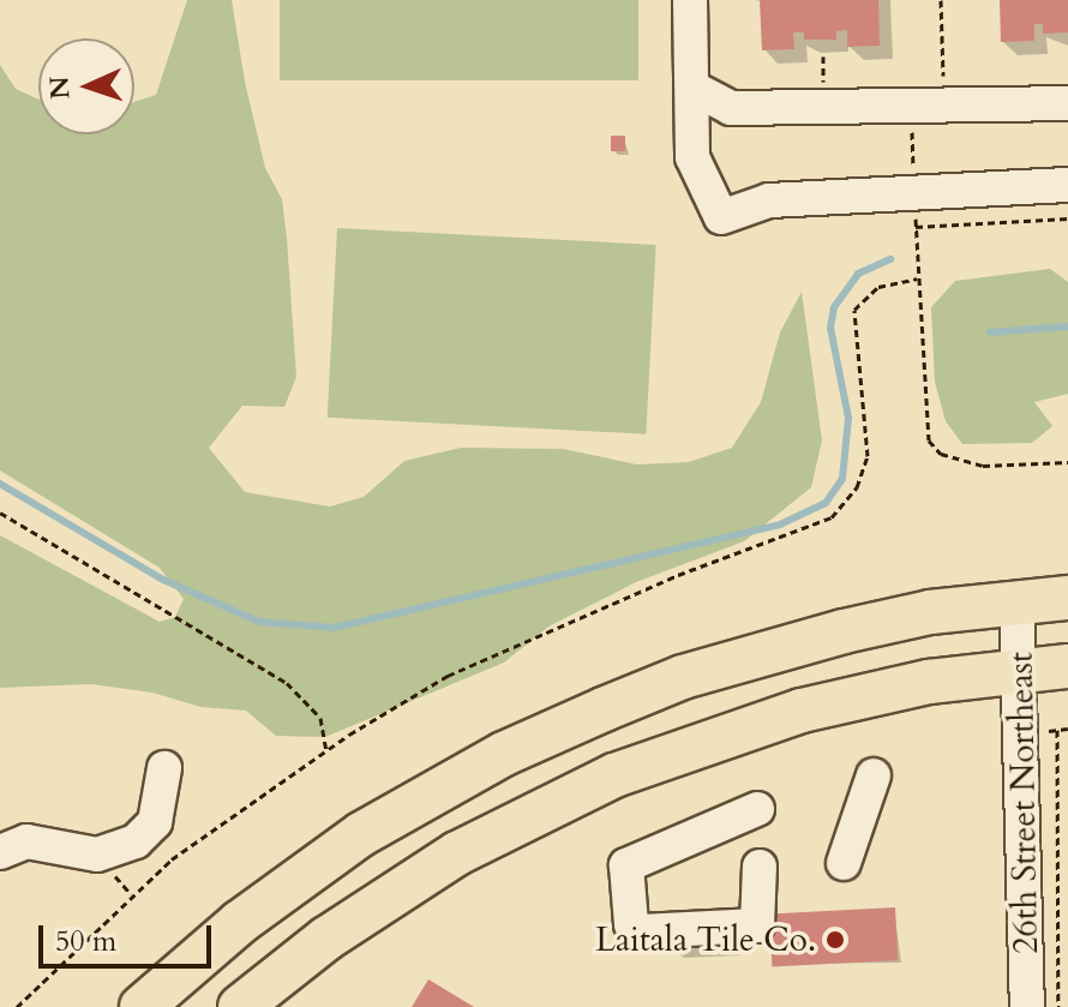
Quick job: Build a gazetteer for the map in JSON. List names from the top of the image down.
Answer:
{
  "streets": {
    "street": ["26th Street Northeast"]
  },
  "places": ["Laitala Tile Co."],
  "scale_bar": "50 m",
  "north": "left"
}
